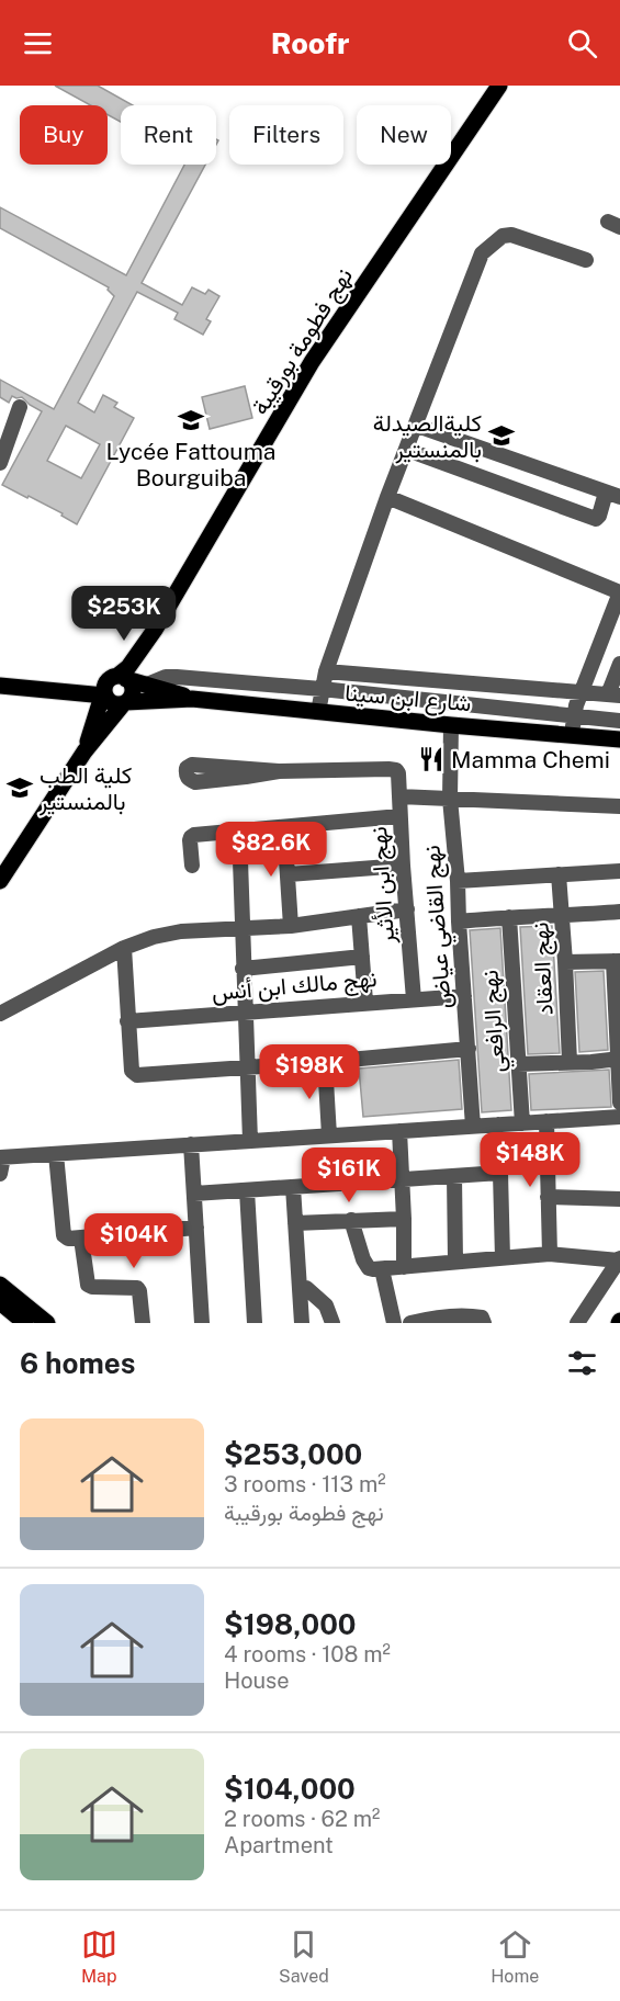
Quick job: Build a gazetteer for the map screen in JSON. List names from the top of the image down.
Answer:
{
  "streets": {
    "main road": ["نهج فطومة بورقيبة", "شارع ابن سينا"],
    "street": [
      "نهج ابن الأثير",
      "نهج القاضي عياض",
      "نهج العقاد",
      "نهج مالك ابن أنس",
      "نهج الرافعي"
    ]
  },
  "crossings": [
    ["شارع ابن سينا", "نهج القاضي عياض"],
    ["نهج ابن الأثير", "نهج مالك ابن أنس"],
    ["نهج القاضي عياض", "نهج مالك ابن أنس"]
  ],
  "places": {
    "school or university": ["Lycée Fattouma Bourguiba", "كليةالصيدلة بالمنستير", "كلية الطب بالمنستير"],
    "restaurant": ["Mamma Chemi"]
  },
  "page": {
    "header": "Roofr",
    "chip": [
      "Buy",
      "Rent",
      "Filters",
      "New"
    ],
    "price": [
      "$253K",
      "$82.6K",
      "$198K",
      "$148K",
      "$161K",
      "$104K"
    ],
    "heading": "6 homes",
    "list": [
      {
        "name": "$253,000",
        "note": "3 rooms · 113 m² · نهج فطومة بورقيبة"
      },
      {
        "name": "$198,000",
        "note": "4 rooms · 108 m² · House"
      },
      {
        "name": "$104,000",
        "note": "2 rooms · 62 m² · Apartment"
      }
    ],
    "tabs": ["Map", "Saved", "Home"]
  }
}
